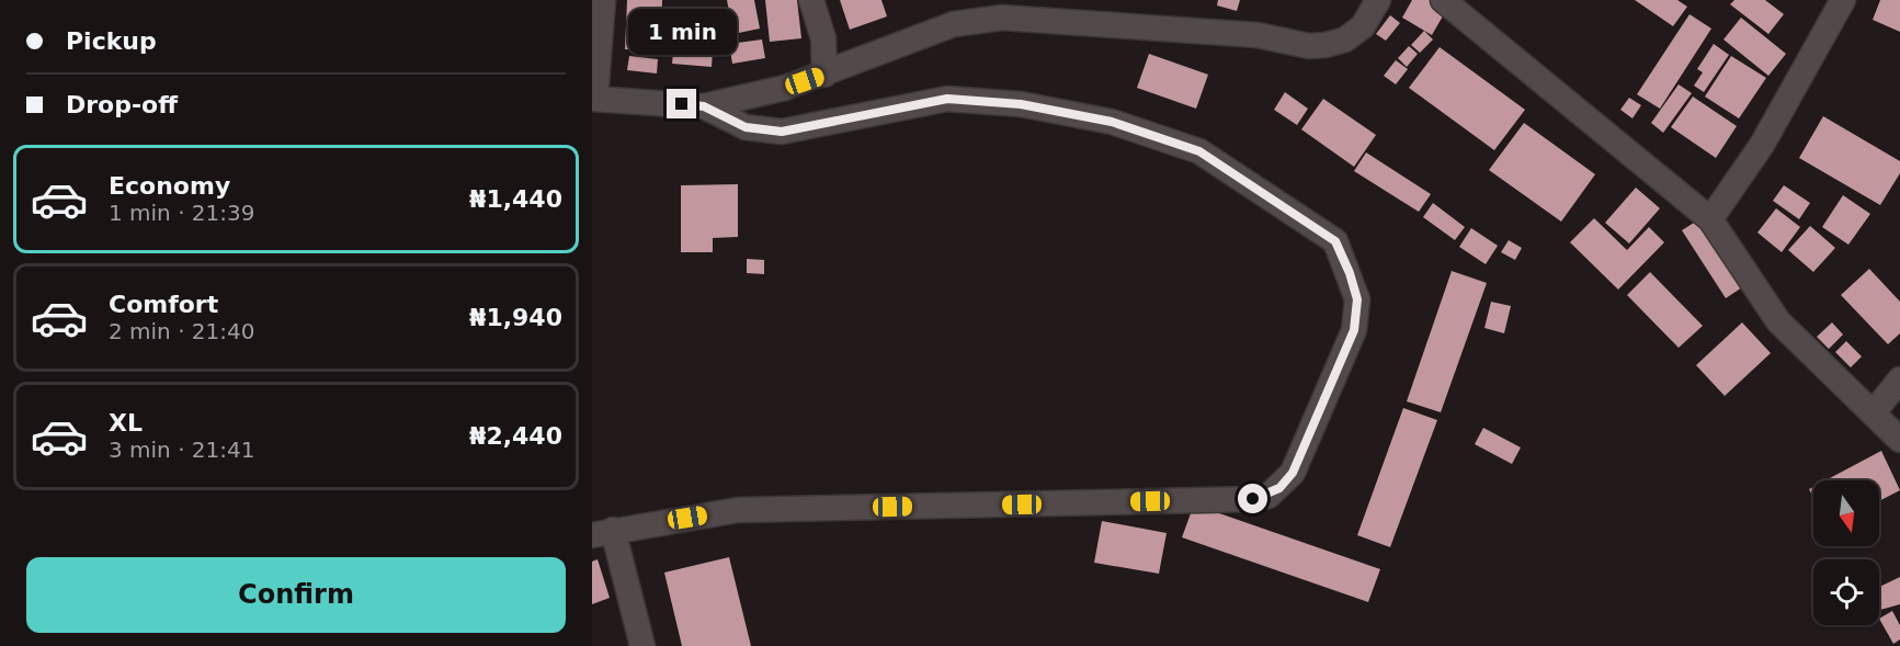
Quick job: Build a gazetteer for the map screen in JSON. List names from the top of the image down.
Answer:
{
  "north": "bottom",
  "page": {
    "banner": ["Pickup", "Drop-off"],
    "bubble": "1 min",
    "list": [
      {
        "name": "Economy",
        "note": "1 min · 21:39",
        "value": "₦1,440"
      },
      {
        "name": "Comfort",
        "note": "2 min · 21:40",
        "value": "₦1,940"
      },
      {
        "name": "XL",
        "note": "3 min · 21:41",
        "value": "₦2,440"
      }
    ],
    "buttons": "Confirm"
  }
}
